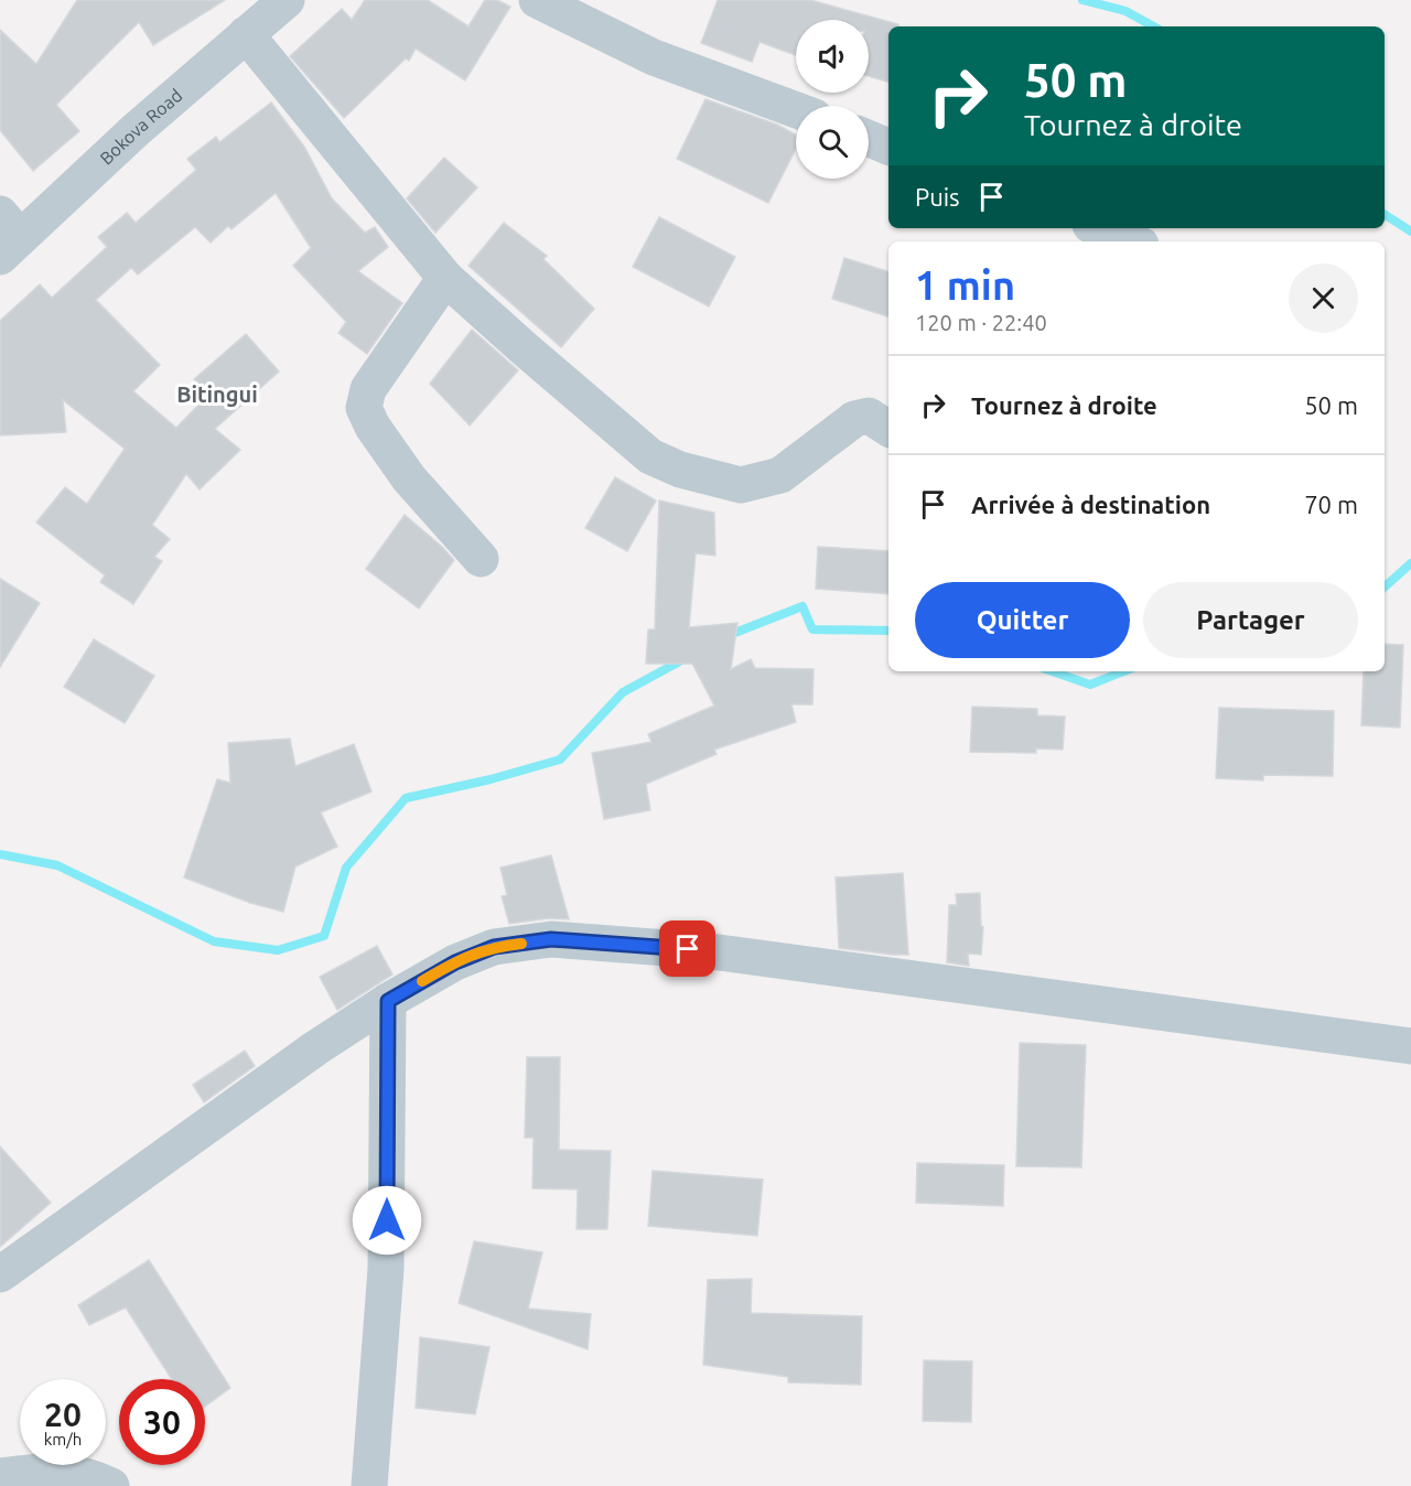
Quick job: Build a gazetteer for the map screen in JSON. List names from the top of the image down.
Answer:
{
  "streets": {
    "street": ["Bokova Road"]
  },
  "districts": ["Bitingui"],
  "page": {
    "turn": ["50 m", "Tournez à droite"],
    "then": "Puis",
    "heading": ["1 min", "120 m · 22:40"],
    "list": [
      {
        "name": "Tournez à droite",
        "value": "50 m"
      },
      {
        "name": "Arrivée à destination",
        "value": "70 m"
      }
    ],
    "buttons": ["Quitter", "Partager"],
    "speed": "20 km/h",
    "limit": "30"
  }
}
